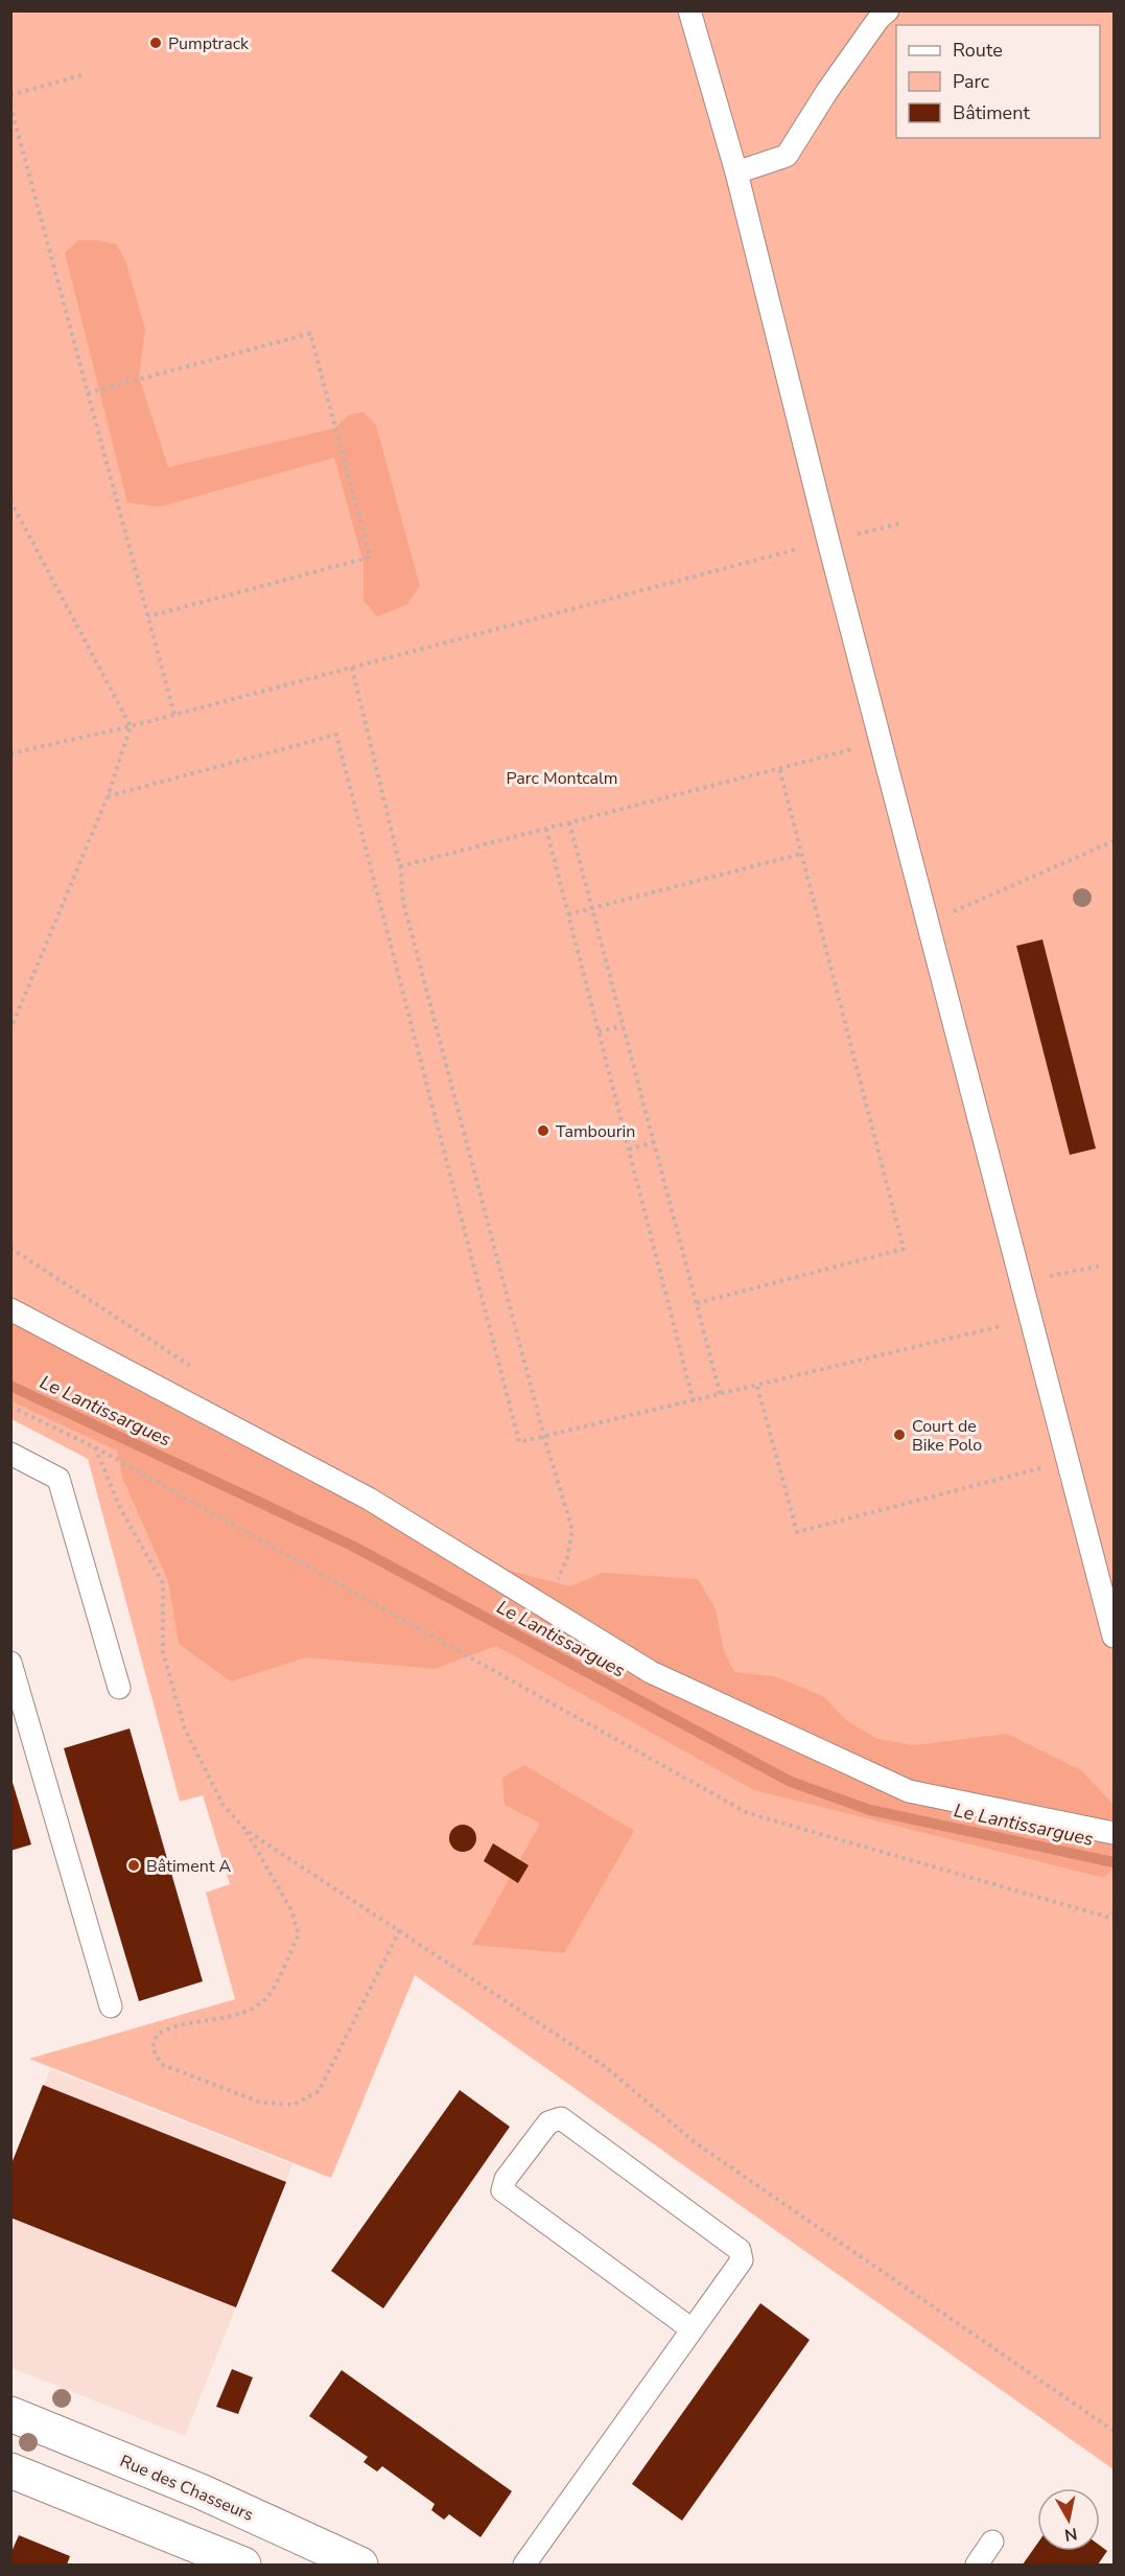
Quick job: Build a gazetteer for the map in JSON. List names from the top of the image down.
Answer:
{
  "streets": {
    "street": ["Rue des Chasseurs"]
  },
  "water": ["Le Lantissargues"],
  "parks": ["Parc Montcalm"],
  "places": [
    "Pumptrack",
    "Tambourin",
    "Court de Bike Polo",
    "Bâtiment A"
  ],
  "legend": ["Route", "Parc", "Bâtiment"],
  "north": "bottom"
}
